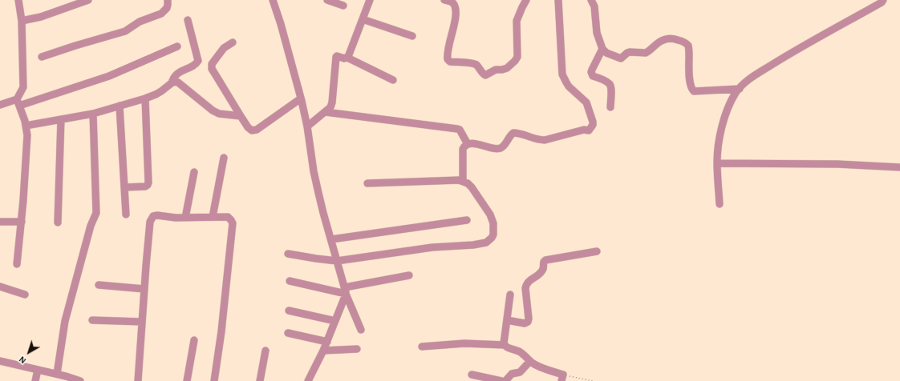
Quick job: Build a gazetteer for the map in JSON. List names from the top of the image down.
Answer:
{
  "north": "bottom left"
}
